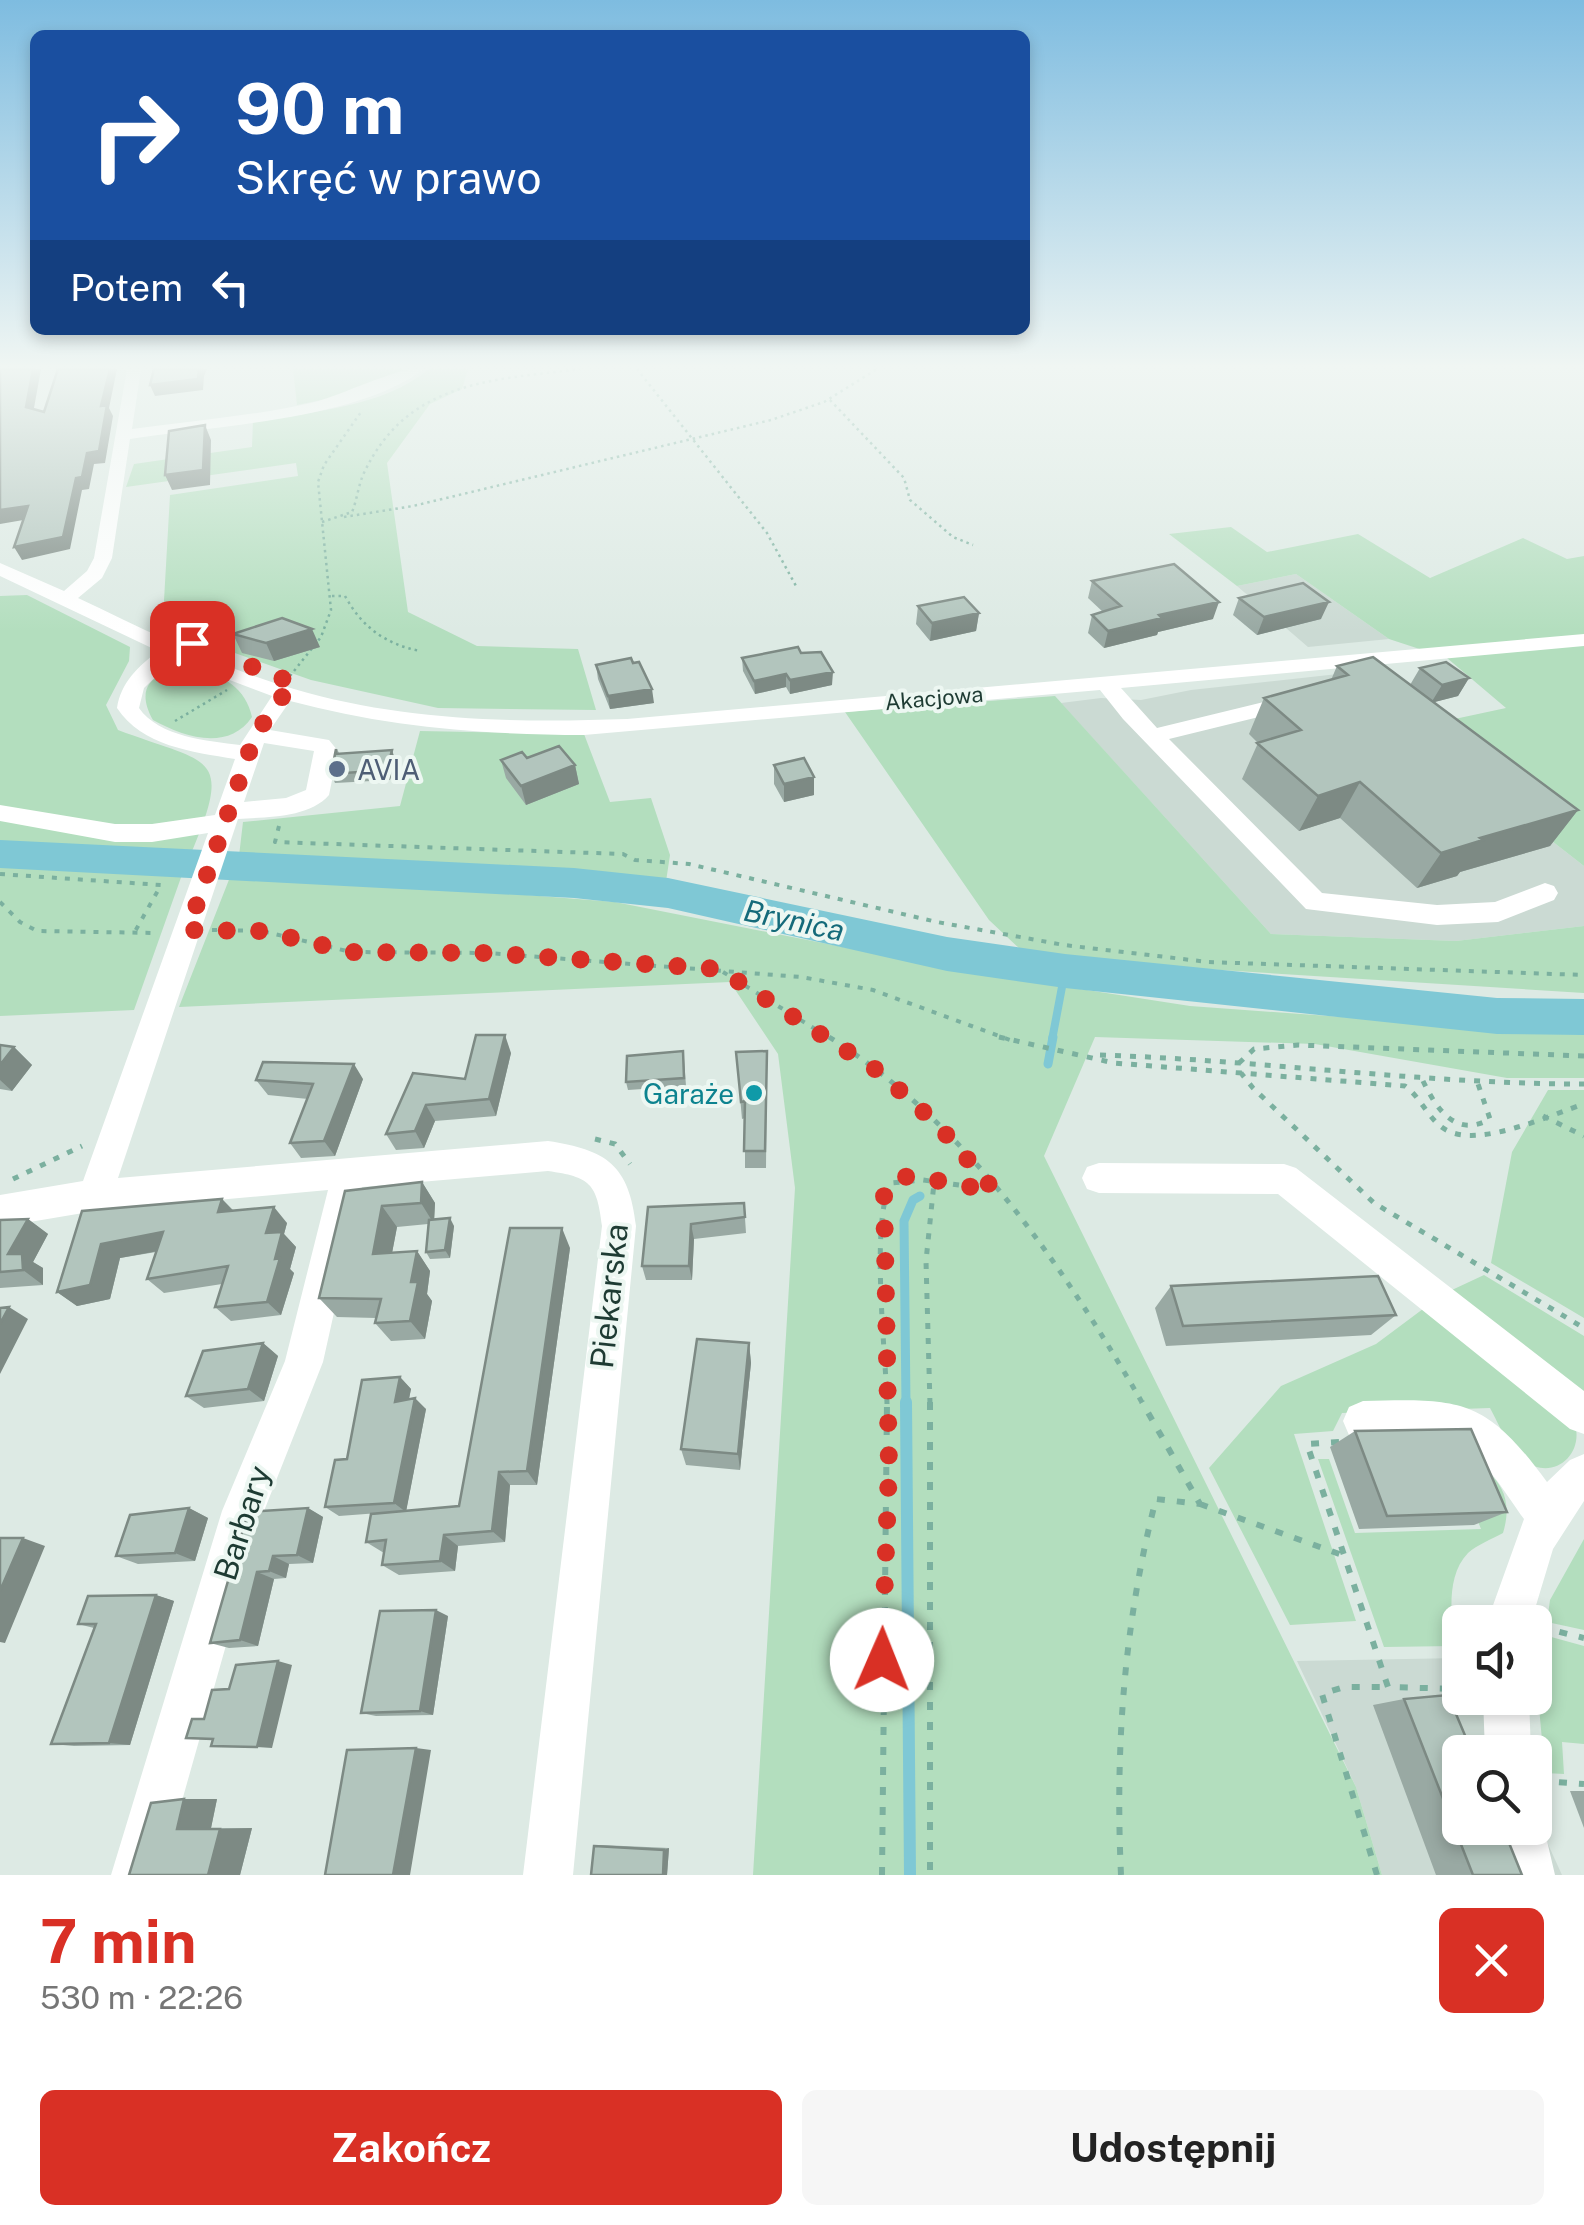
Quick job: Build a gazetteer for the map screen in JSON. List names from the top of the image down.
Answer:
{
  "streets": {
    "street": ["Akacjowa", "Piekarska", "Barbary"]
  },
  "crossings": [
    ["Piekarska", "Barbary"]
  ],
  "water": ["Brynica"],
  "places": ["AVIA", "Garaże"],
  "page": {
    "turn": ["90 m", "Skręć w prawo"],
    "then": "Potem",
    "heading": ["7 min", "530 m · 22:26"],
    "buttons": ["Zakończ", "Udostępnij"]
  }
}
